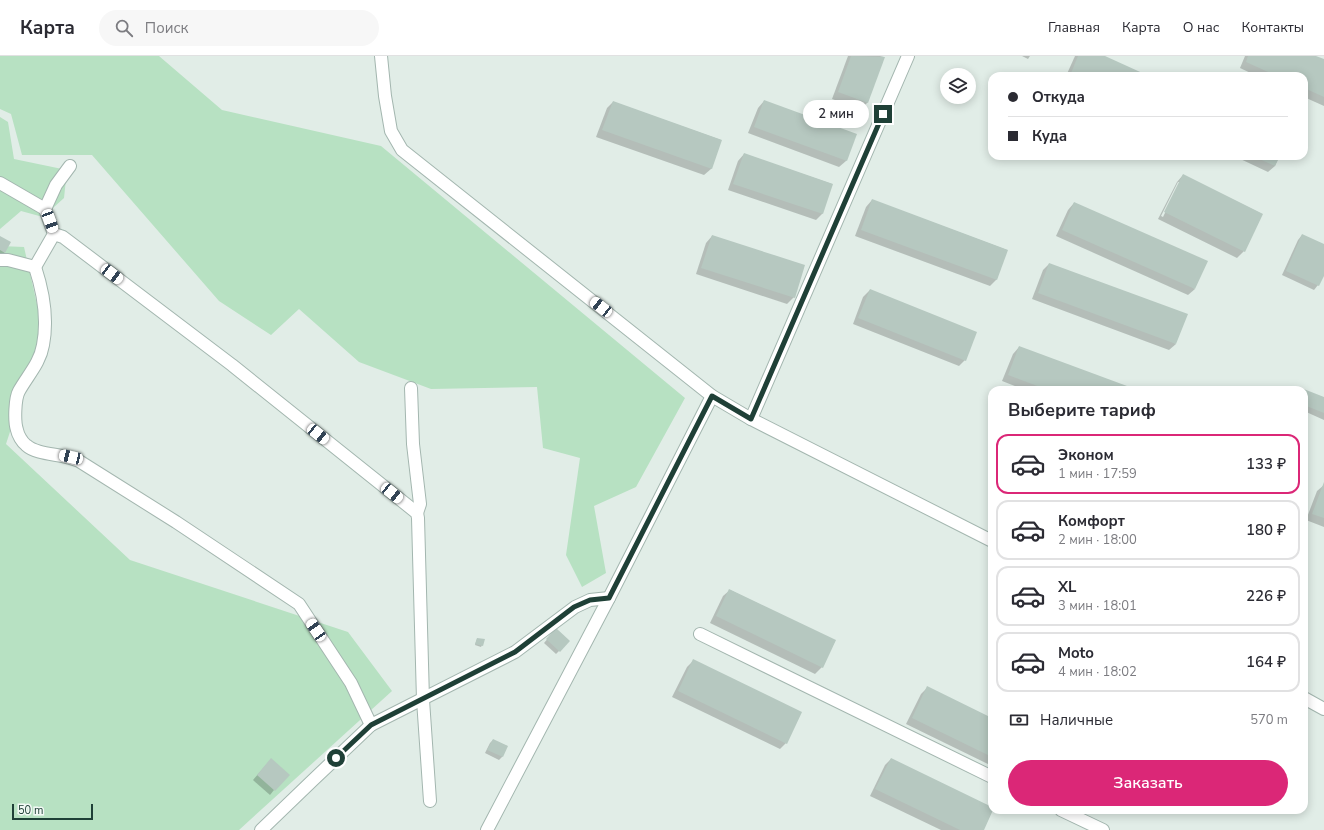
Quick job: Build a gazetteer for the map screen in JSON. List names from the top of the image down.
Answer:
{
  "scale_bar": "50 m",
  "page": {
    "header": "Карта",
    "search": "Поиск",
    "nav": [
      "Главная",
      "Карта",
      "О нас",
      "Контакты"
    ],
    "banner": ["Откуда", "Куда"],
    "bubble": "2 мин",
    "heading": "Выберите тариф",
    "list": [
      {
        "name": "Эконом",
        "note": "1 мин · 17:59",
        "value": "133 ₽"
      },
      {
        "name": "Комфорт",
        "note": "2 мин · 18:00",
        "value": "180 ₽"
      },
      {
        "name": "XL",
        "note": "3 мин · 18:01",
        "value": "226 ₽"
      },
      {
        "name": "Moto",
        "note": "4 мин · 18:02",
        "value": "164 ₽"
      }
    ],
    "pay": ["Наличные", "570 m"],
    "buttons": "Заказать",
    "scale": "50 m"
  }
}
